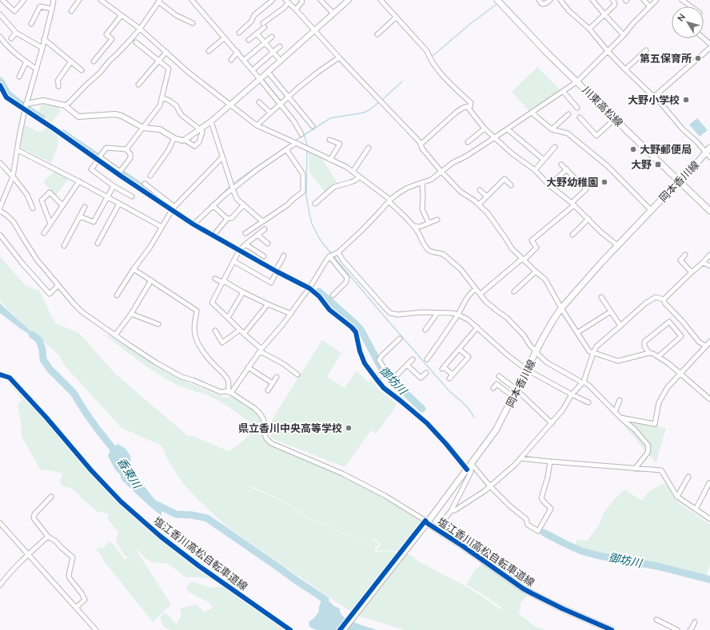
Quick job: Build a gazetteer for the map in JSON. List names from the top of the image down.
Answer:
{
  "streets": {
    "main road": ["川東高松線", "岡本香川線", "塩江香川高松自転車道線"]
  },
  "crossings": [
    ["川東高松線", "岡本香川線"],
    ["岡本香川線", "塩江香川高松自転車道線"]
  ],
  "water": ["御坊川", "香東川"],
  "places": {
    "other": [
      "第五保育所",
      "大野小学校",
      "大野郵便局",
      "大野幼稚園",
      "県立香川中央高等学校"
    ],
    "transit": ["大野"]
  },
  "north": "top left"
}
